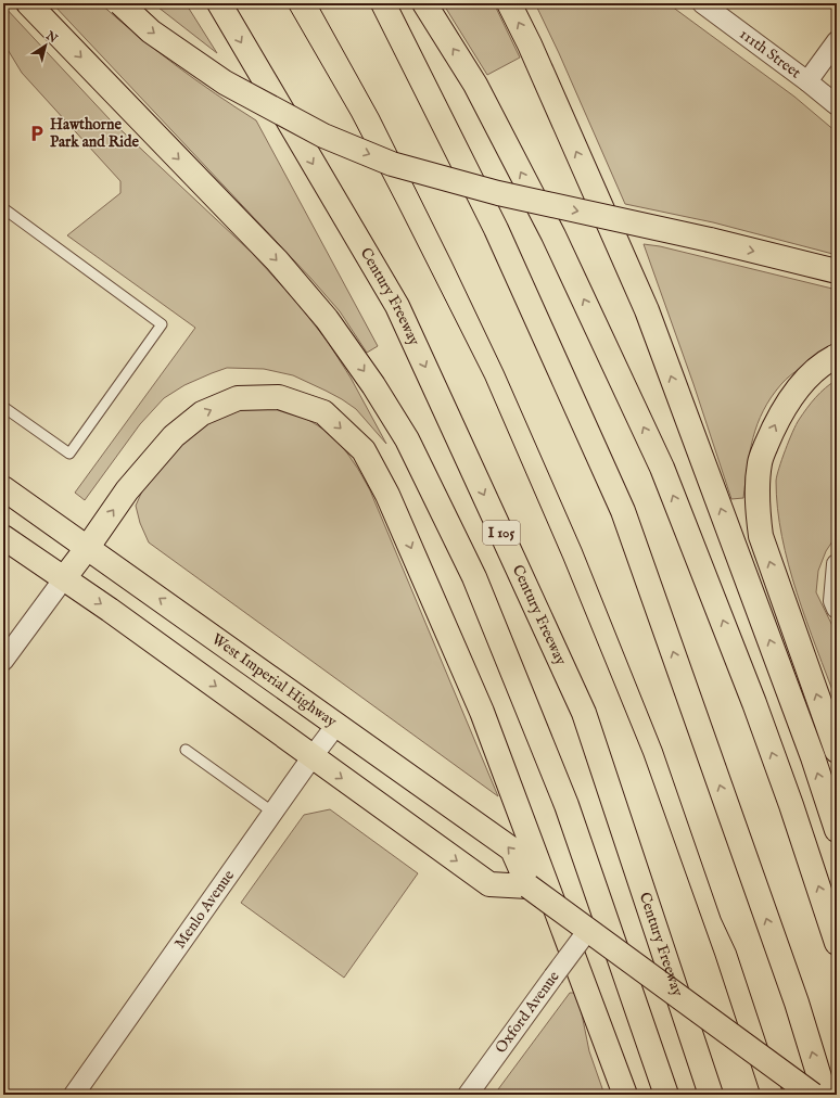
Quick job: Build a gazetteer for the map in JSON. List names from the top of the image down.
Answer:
{
  "streets": {
    "main road": ["Century Freeway", "I 105", "West Imperial Highway"],
    "street": ["111th Street", "Menlo Avenue", "Oxford Avenue"]
  },
  "crossings": [
    ["West Imperial Highway", "Menlo Avenue"]
  ],
  "places": {
    "parking": ["Hawthorne Park and Ride"]
  },
  "north": "top right"
}
